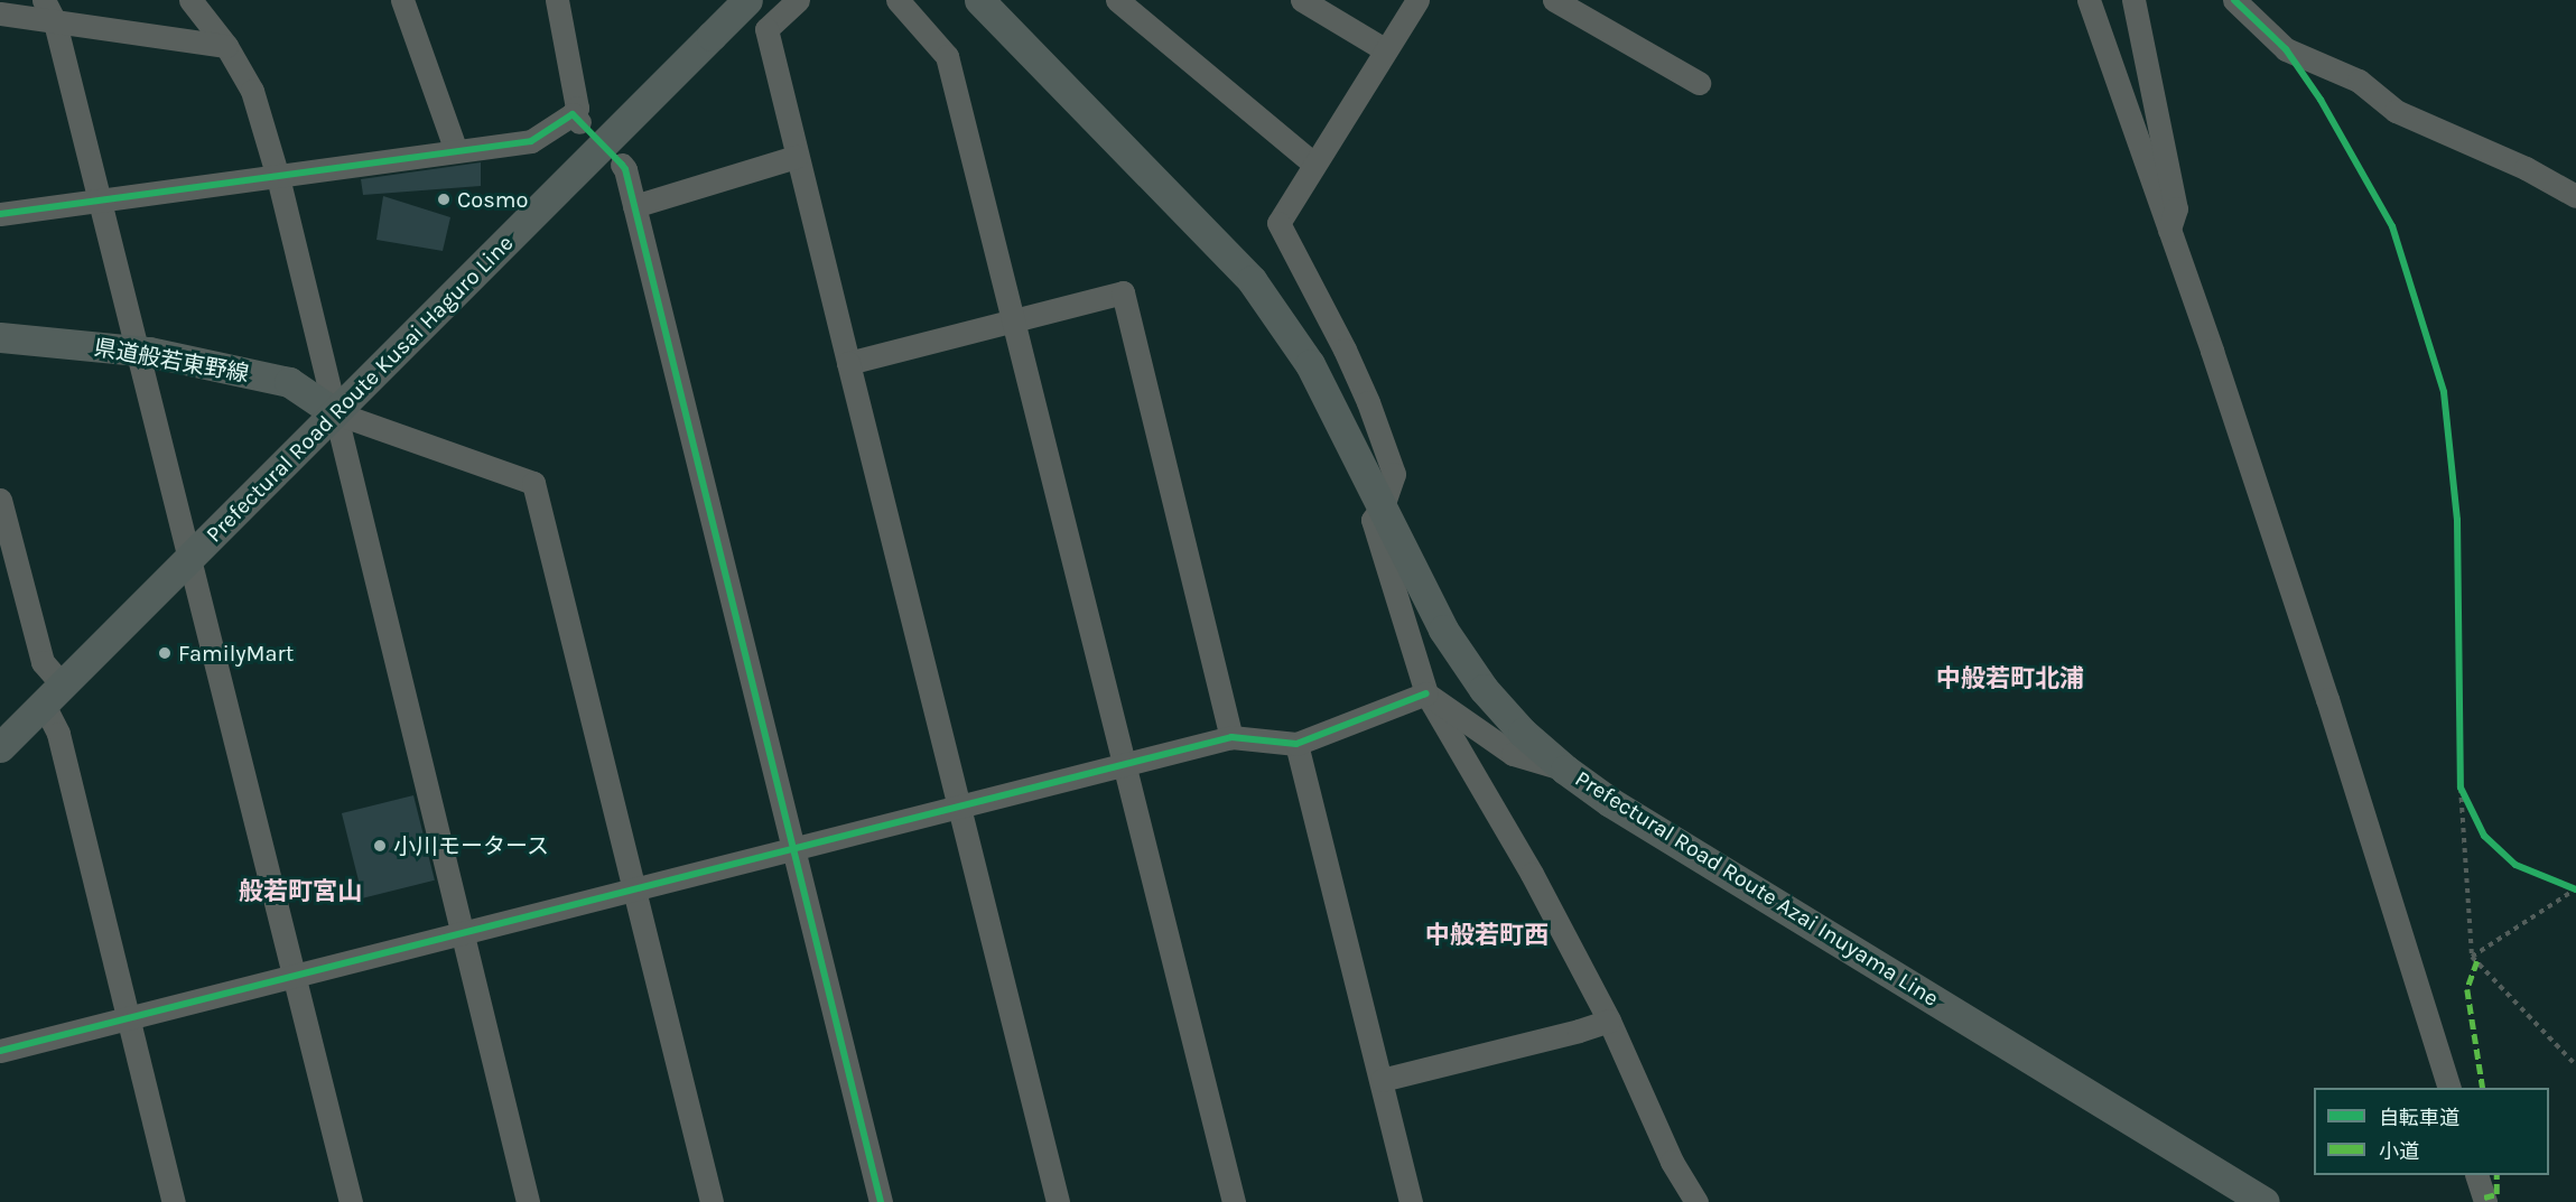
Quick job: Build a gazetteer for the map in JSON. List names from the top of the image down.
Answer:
{
  "streets": {
    "main road": ["県道般若東野線", "Prefectural Road Route Kusai Haguro Line", "Prefectural Road Route Azai Inuyama Line"]
  },
  "crossings": [
    ["県道般若東野線", "Prefectural Road Route Kusai Haguro Line"]
  ],
  "districts": ["中般若町北浦", "般若町宮山", "中般若町西"],
  "places": ["Cosmo", "FamilyMart", "小川モータース"],
  "legend": ["自転車道", "小道"]
}
